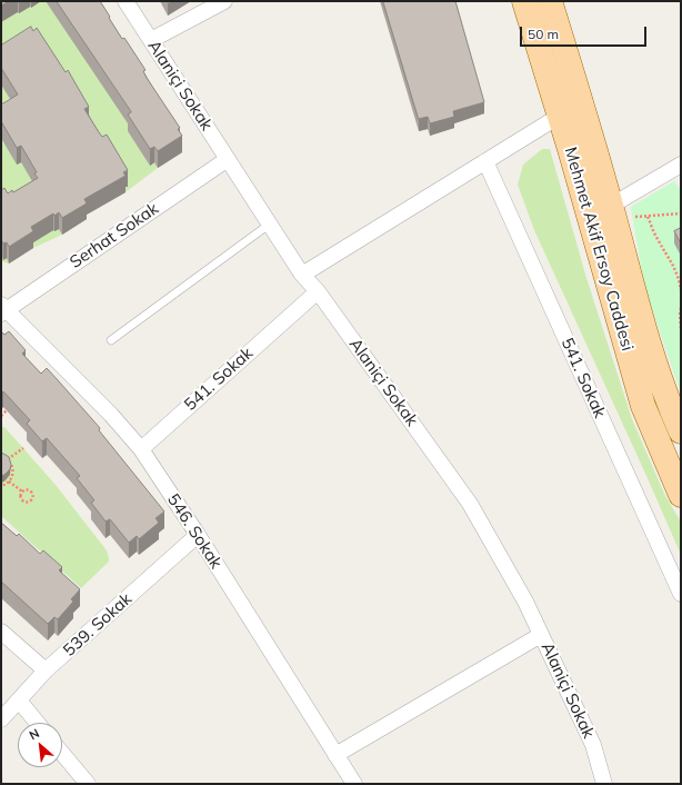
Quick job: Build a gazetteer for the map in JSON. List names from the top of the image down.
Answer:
{
  "streets": {
    "main road": ["Mehmet Akif Ersoy Caddesi"],
    "street": [
      "Alaniçi Sokak",
      "Serhat Sokak",
      "541. Sokak",
      "546. Sokak",
      "539. Sokak"
    ]
  },
  "crossings": [
    ["Alaniçi Sokak", "Serhat Sokak"],
    ["Alaniçi Sokak", "541. Sokak"],
    ["Serhat Sokak", "546. Sokak"],
    ["541. Sokak", "546. Sokak"],
    ["546. Sokak", "539. Sokak"]
  ],
  "scale_bar": "50 m",
  "north": "top left"
}
